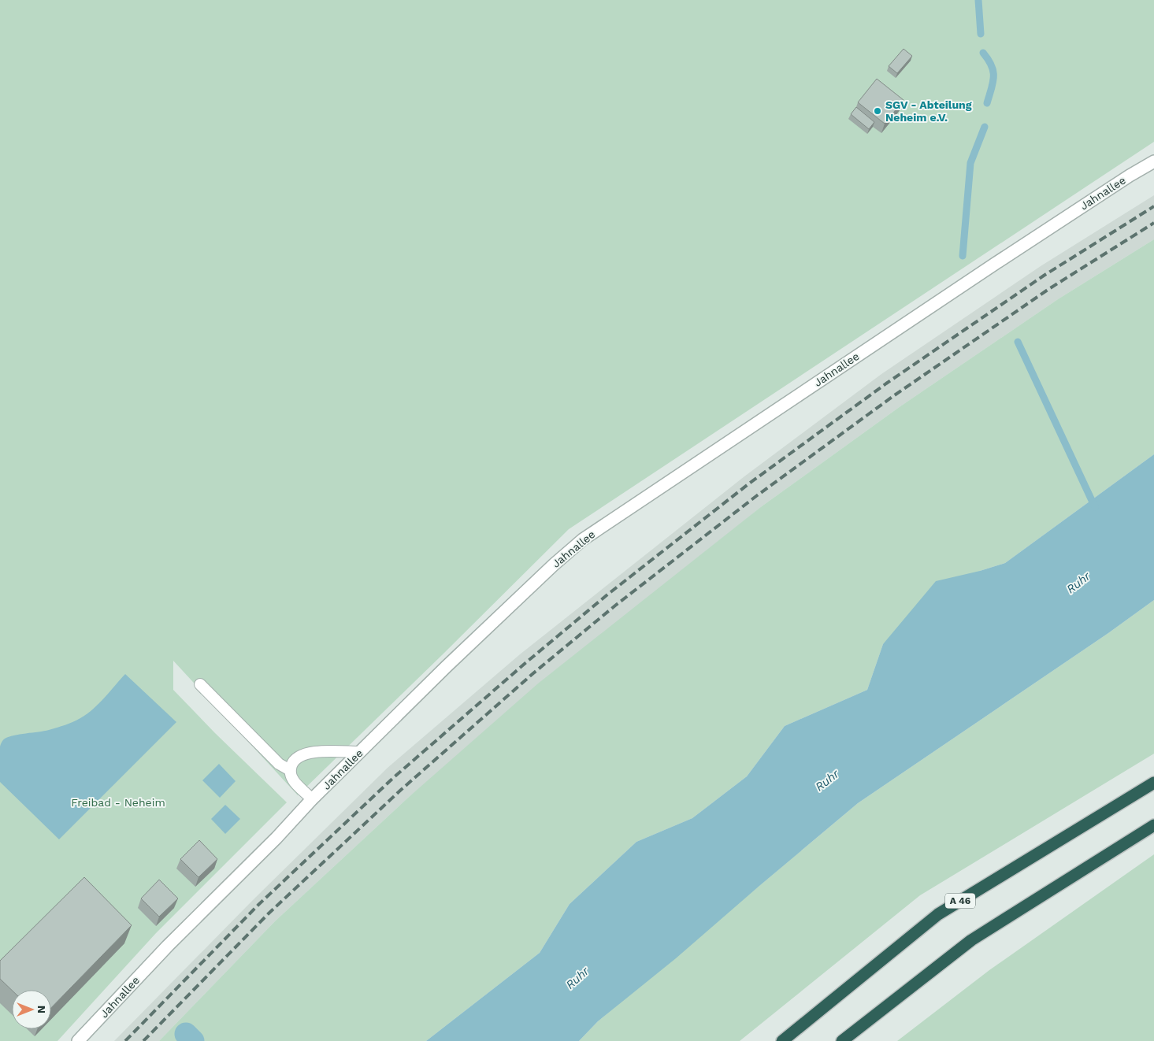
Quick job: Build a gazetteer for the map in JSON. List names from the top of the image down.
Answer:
{
  "streets": {
    "highway": ["A 46"],
    "street": ["Jahnallee"]
  },
  "water": ["Ruhr"],
  "parks": ["Freibad - Neheim"],
  "places": ["SGV - Abteilung Neheim e.V."],
  "north": "right"
}
